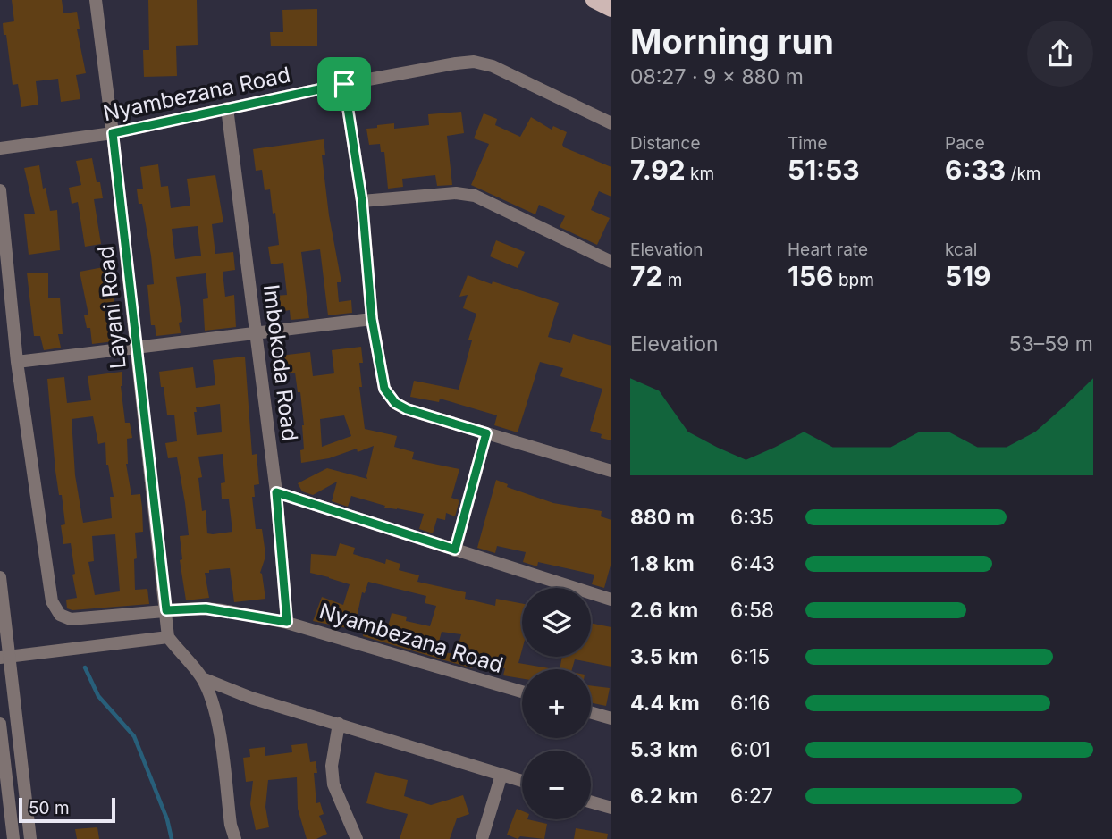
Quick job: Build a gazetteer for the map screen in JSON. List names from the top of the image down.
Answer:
{
  "streets": {
    "street": ["Nyambezana Road", "Layani Road", "Imbokoda Road"]
  },
  "crossings": [
    ["Nyambezana Road", "Layani Road"],
    ["Nyambezana Road", "Imbokoda Road"]
  ],
  "scale_bar": "50 m",
  "page": {
    "heading": ["Morning run", "08:27 · 9 × 880 m"],
    "stats": [
      ["Distance", "7.92 km"],
      ["Time", "51:53"],
      ["Pace", "6:33 /km"],
      ["Elevation", "72 m"],
      ["Heart rate", "156 bpm"],
      ["kcal", "519"]
    ],
    "chart": ["Elevation", "53–59 m"],
    "list": [
      {
        "name": "880 m",
        "note": "6:35"
      },
      {
        "name": "1.8 km",
        "note": "6:43"
      },
      {
        "name": "2.6 km",
        "note": "6:58"
      },
      {
        "name": "3.5 km",
        "note": "6:15"
      },
      {
        "name": "4.4 km",
        "note": "6:16"
      },
      {
        "name": "5.3 km",
        "note": "6:01"
      },
      {
        "name": "6.2 km",
        "note": "6:27"
      }
    ],
    "map_buttons": ["+", "−"],
    "scale": "50 m"
  }
}
